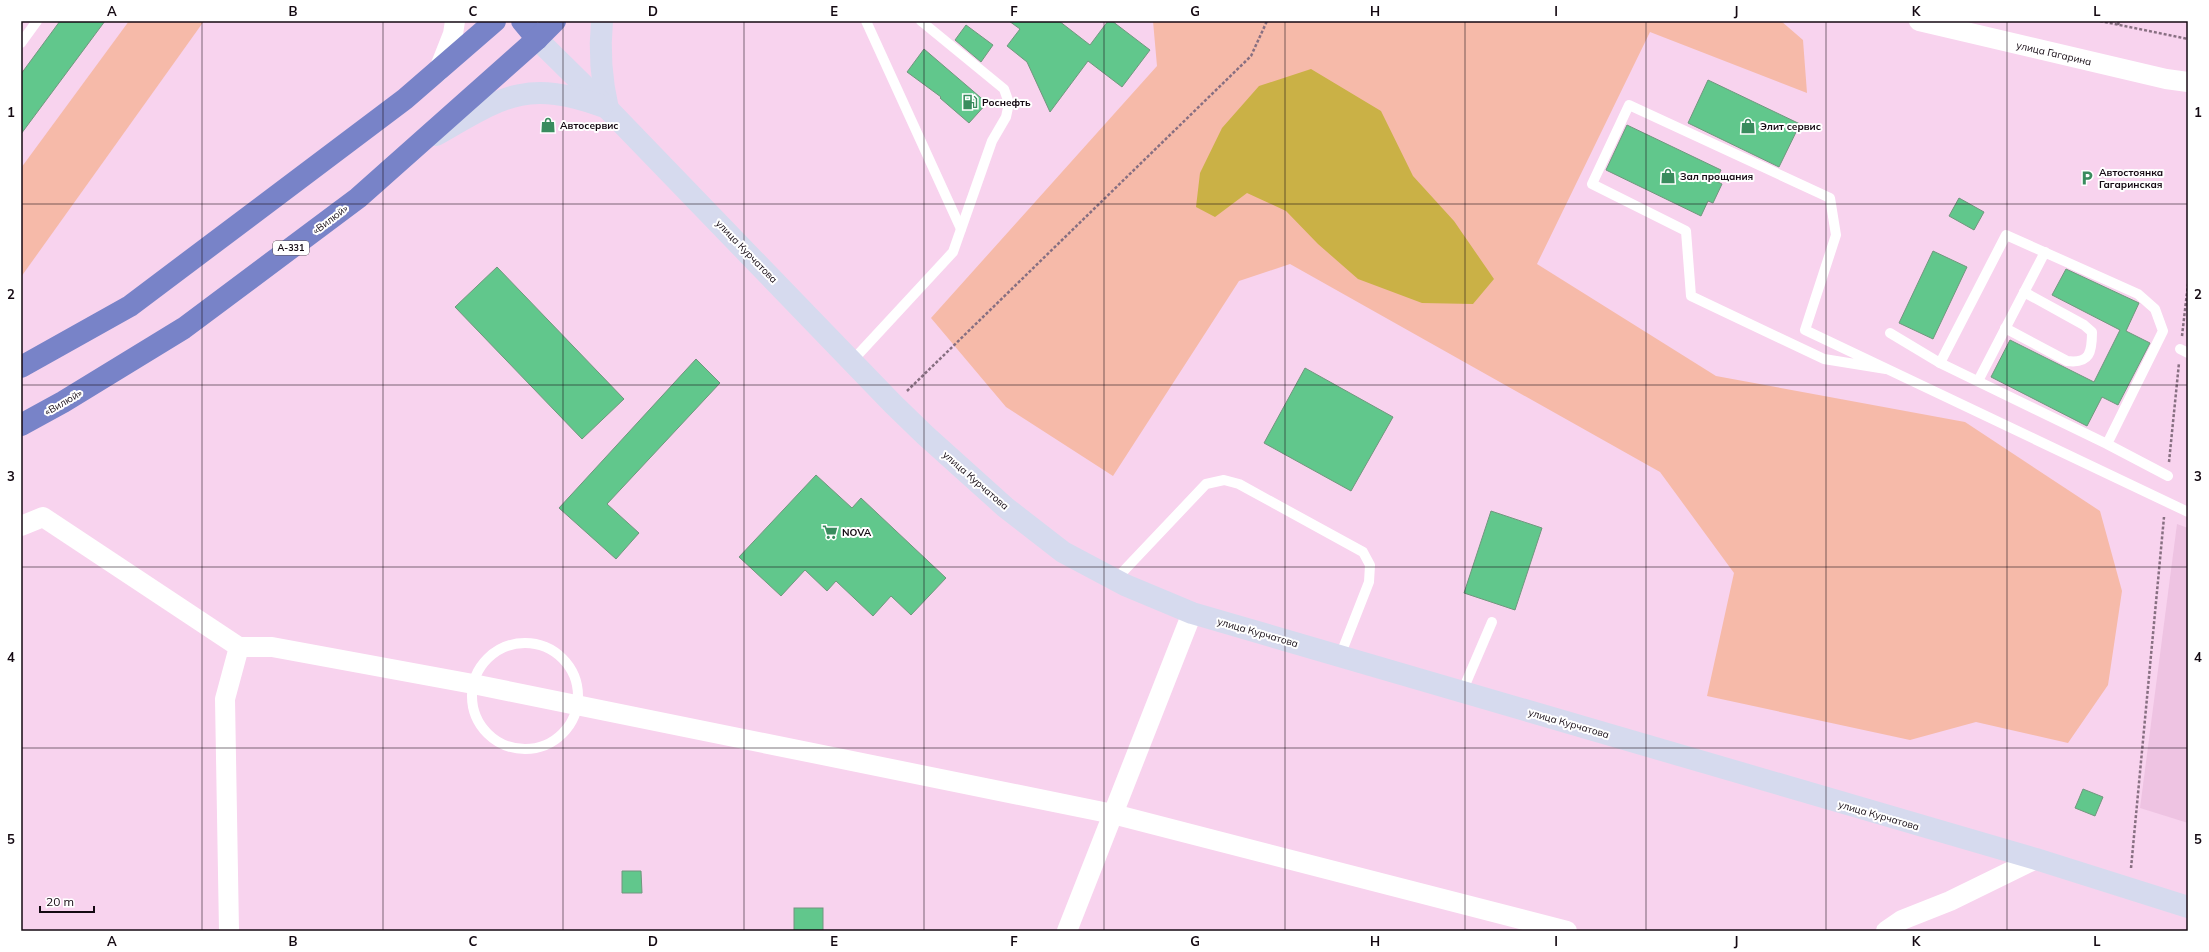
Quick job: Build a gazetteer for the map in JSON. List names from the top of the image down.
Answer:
{
  "streets": {
    "highway": ["«Вилюй»", "А-331", "улица Курчатова"],
    "street": ["улица Гагарина"]
  },
  "crossings": [
    ["«Вилюй»", "улица Курчатова"]
  ],
  "places": {
    "fuel station": ["Роснефть"],
    "shop": ["Автосервис", "Элит сервис", "Зал прощания"],
    "parking": ["Автостоянка Гагаринская"],
    "supermarket": ["NOVA"]
  },
  "scale_bar": "20 m",
  "grid": {
    "columns": [
      "A",
      "B",
      "C",
      "D",
      "E",
      "F",
      "G",
      "H",
      "I",
      "J",
      "K",
      "L"
    ],
    "rows": [
      "1",
      "2",
      "3",
      "4",
      "5"
    ]
  }
}
